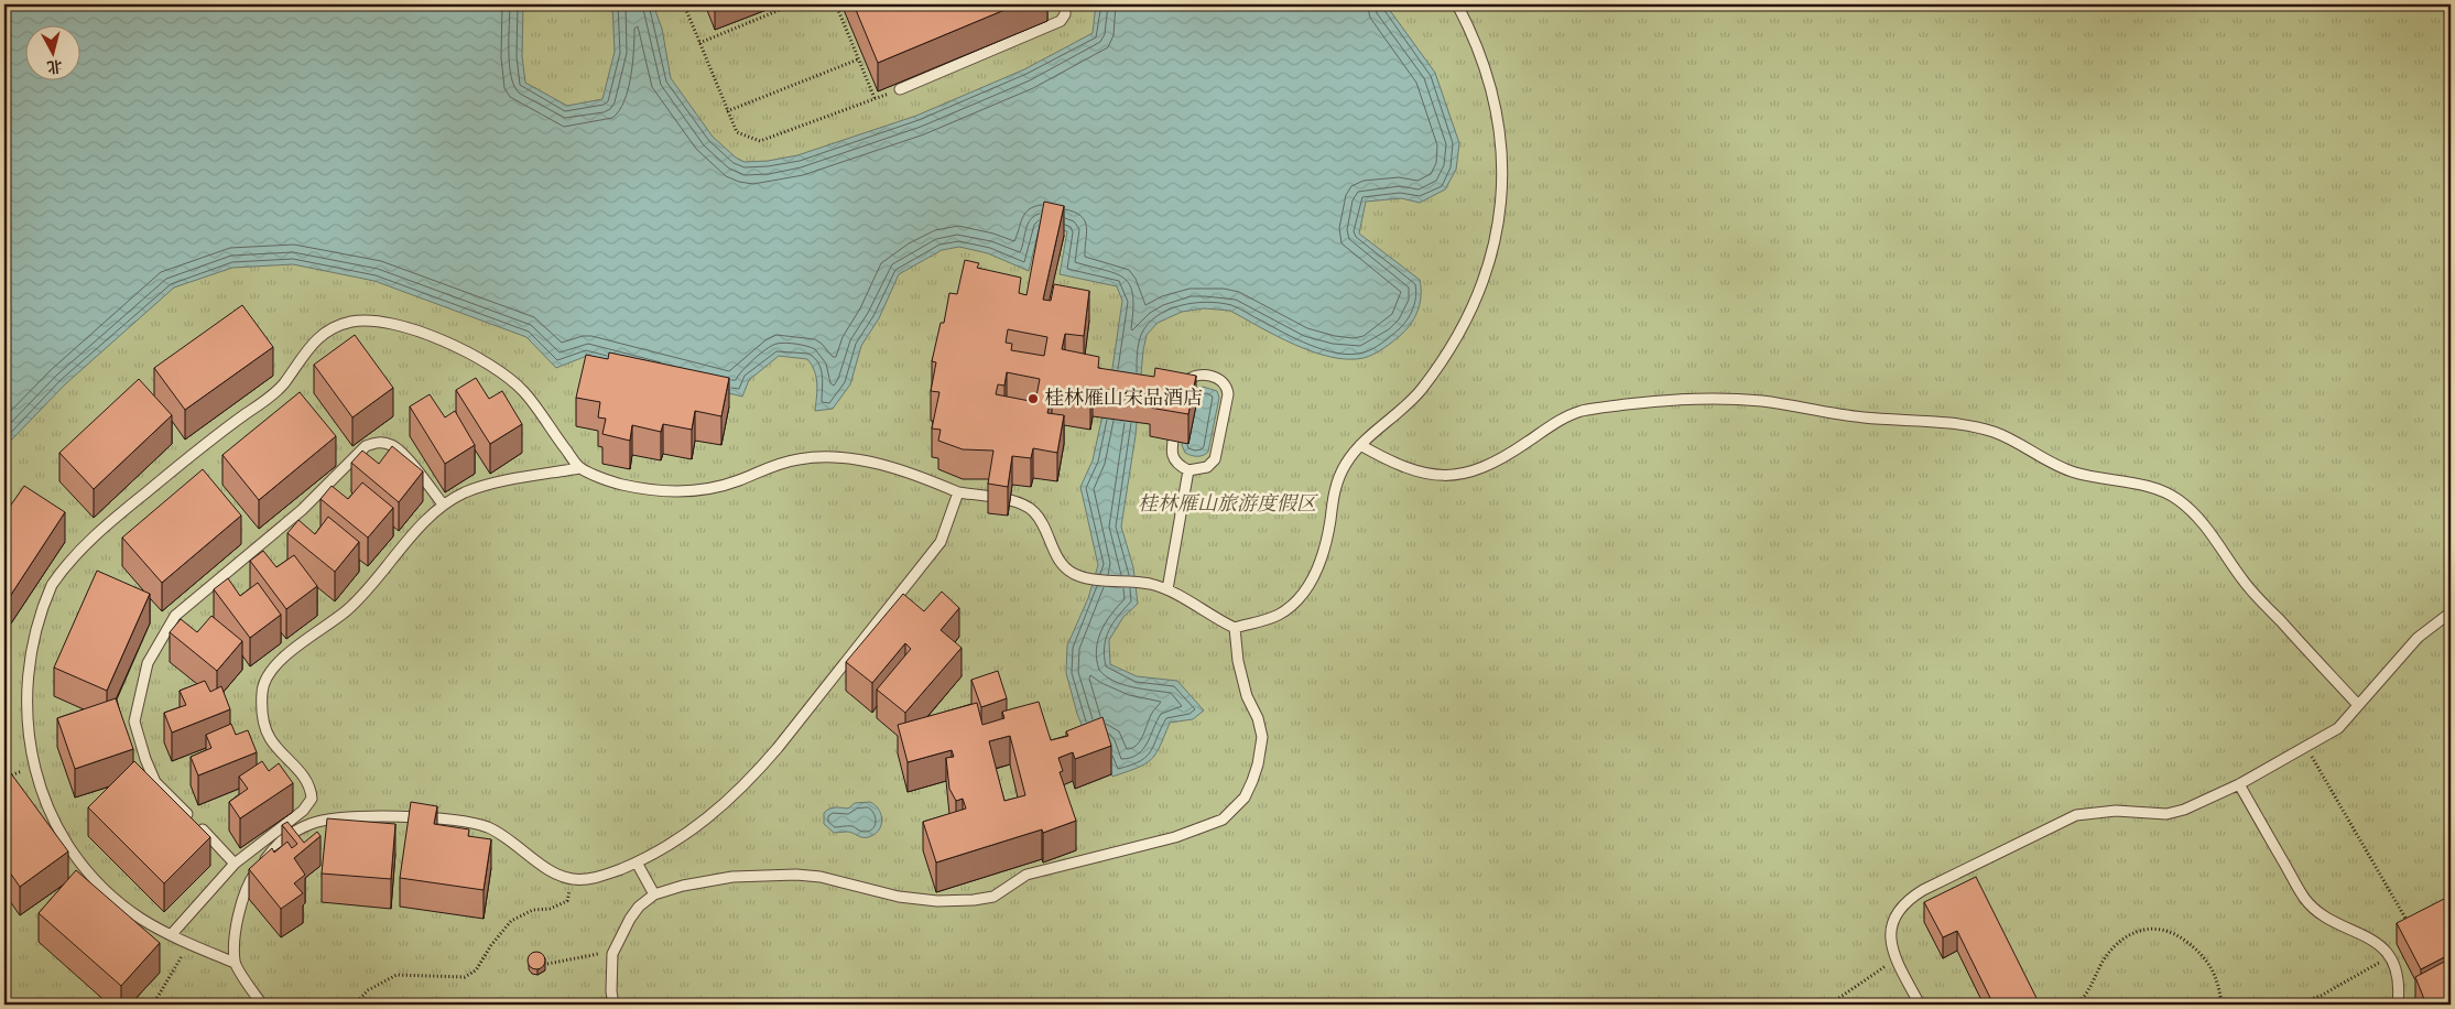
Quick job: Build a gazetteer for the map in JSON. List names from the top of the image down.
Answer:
{
  "parks": ["桂林雁山旅游度假区"],
  "places": ["桂林雁山宋品酒店"],
  "north": "bottom"
}
